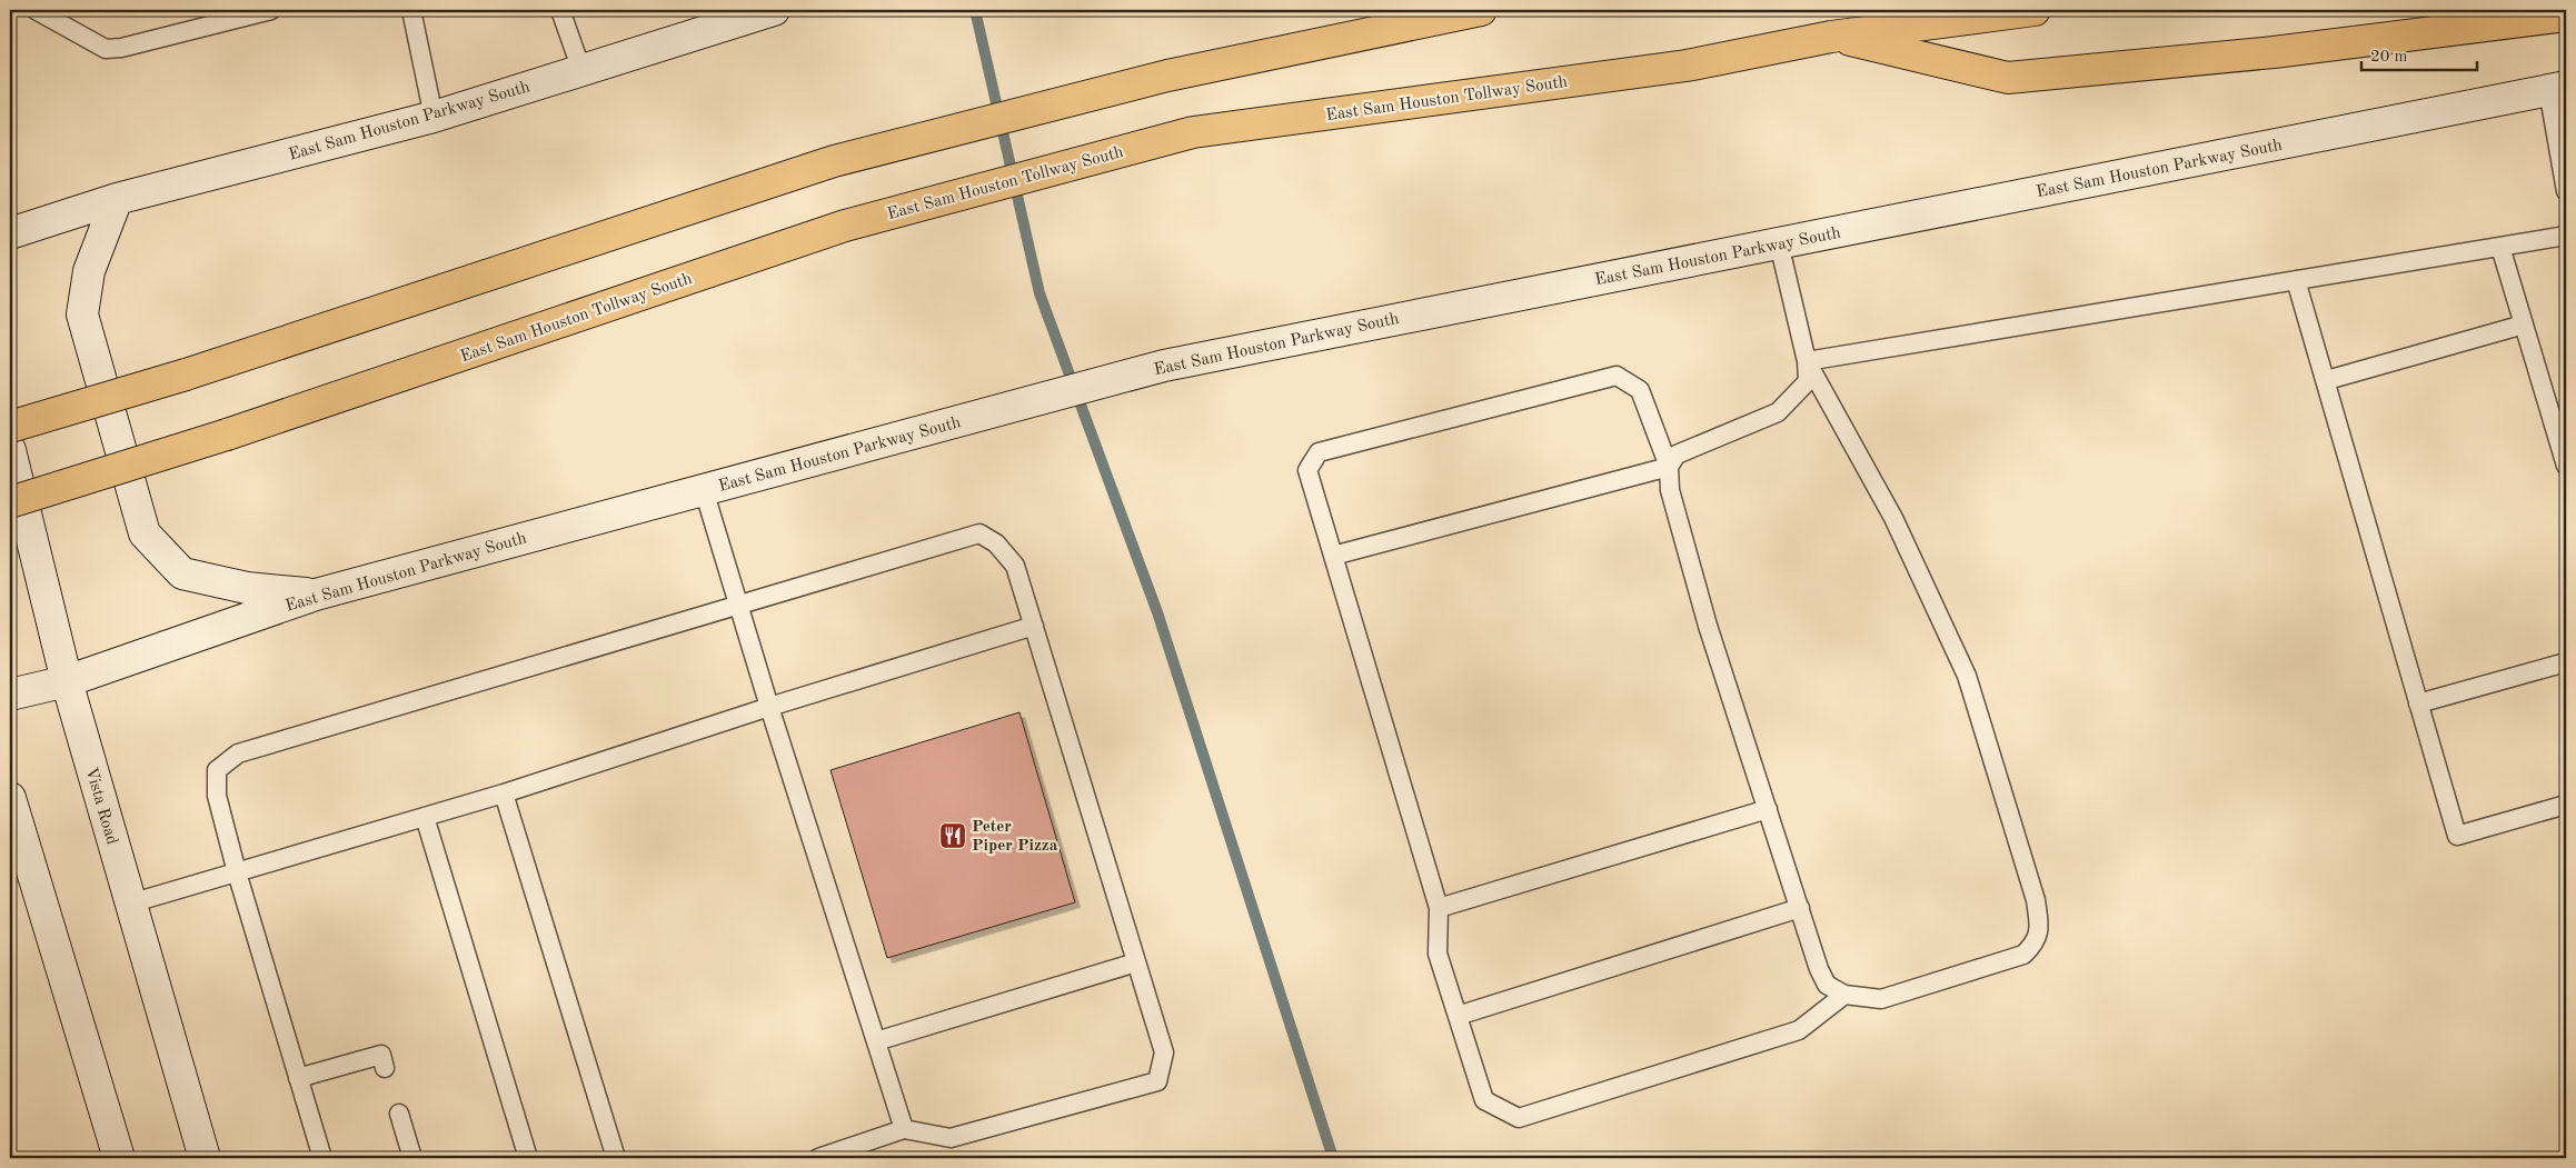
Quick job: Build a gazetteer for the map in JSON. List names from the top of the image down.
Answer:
{
  "streets": {
    "highway": ["East Sam Houston Tollway South"],
    "main road": ["East Sam Houston Parkway South", "Vista Road"]
  },
  "crossings": [
    ["East Sam Houston Parkway South", "Vista Road"]
  ],
  "places": {
    "restaurant": ["Peter Piper Pizza"]
  },
  "scale_bar": "20 m"
}
